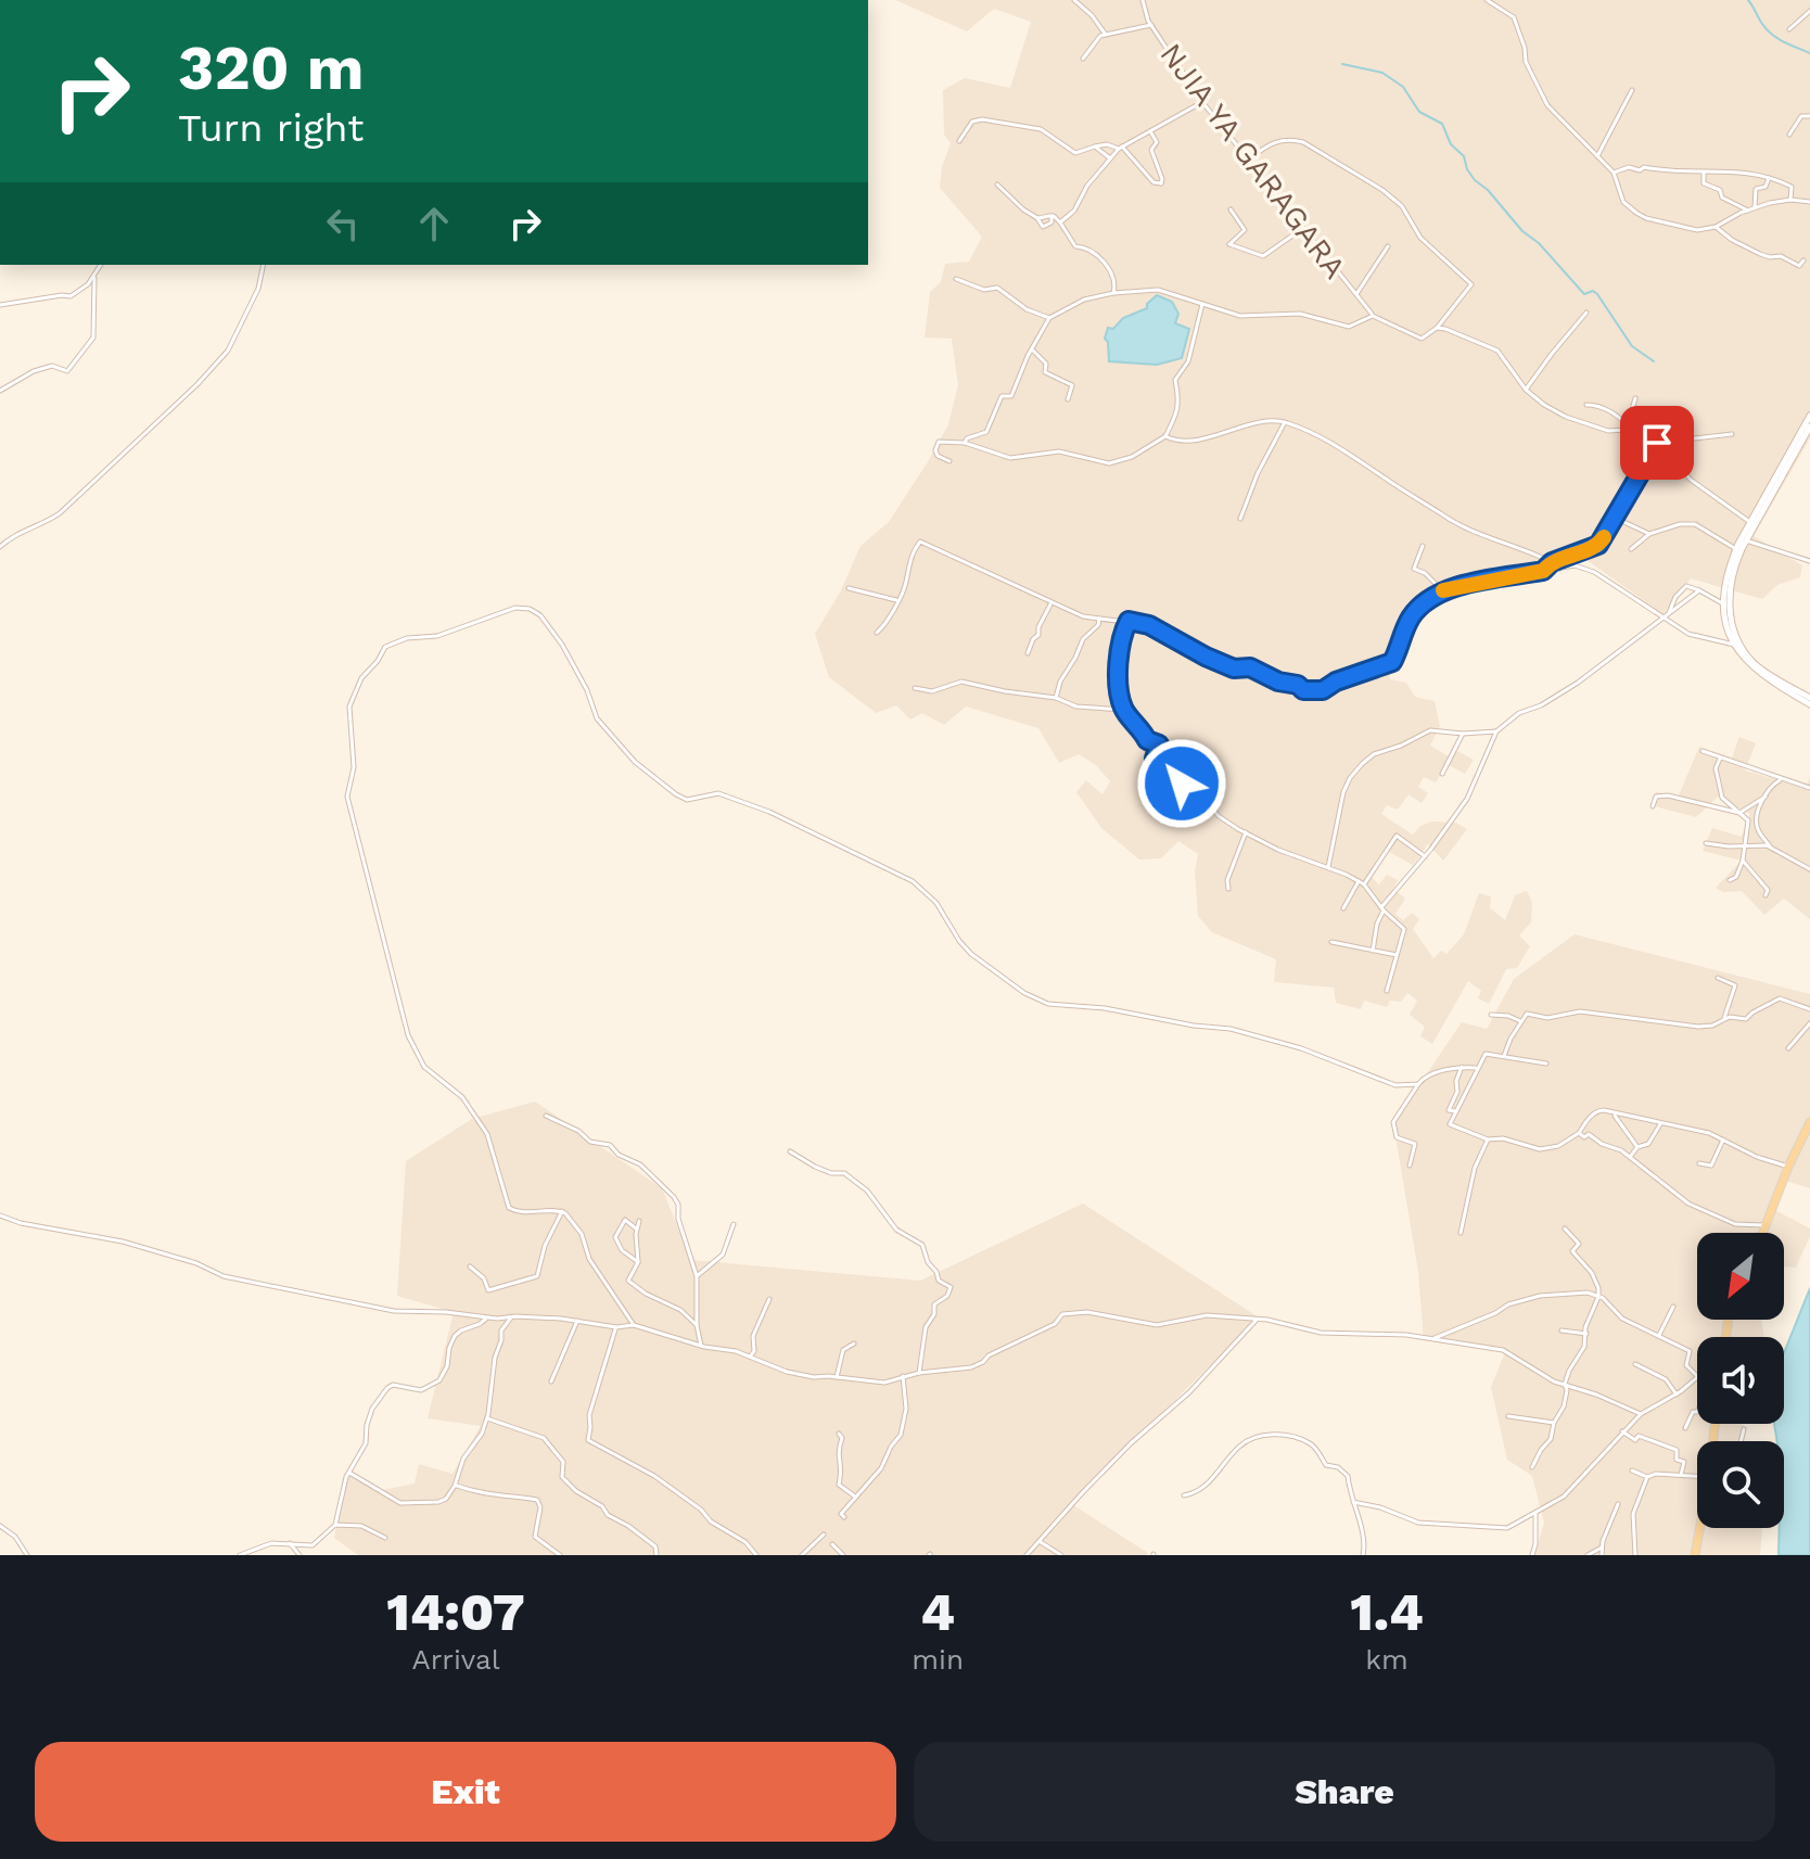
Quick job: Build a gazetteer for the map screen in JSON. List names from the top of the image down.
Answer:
{
  "streets": {
    "street": ["NJIA YA GARAGARA"]
  },
  "north": "bottom left",
  "page": {
    "turn": ["320 m", "Turn right"],
    "eta": [
      "14:07",
      "Arrival",
      "4",
      "min",
      "1.4",
      "km"
    ],
    "buttons": ["Exit", "Share"]
  }
}
